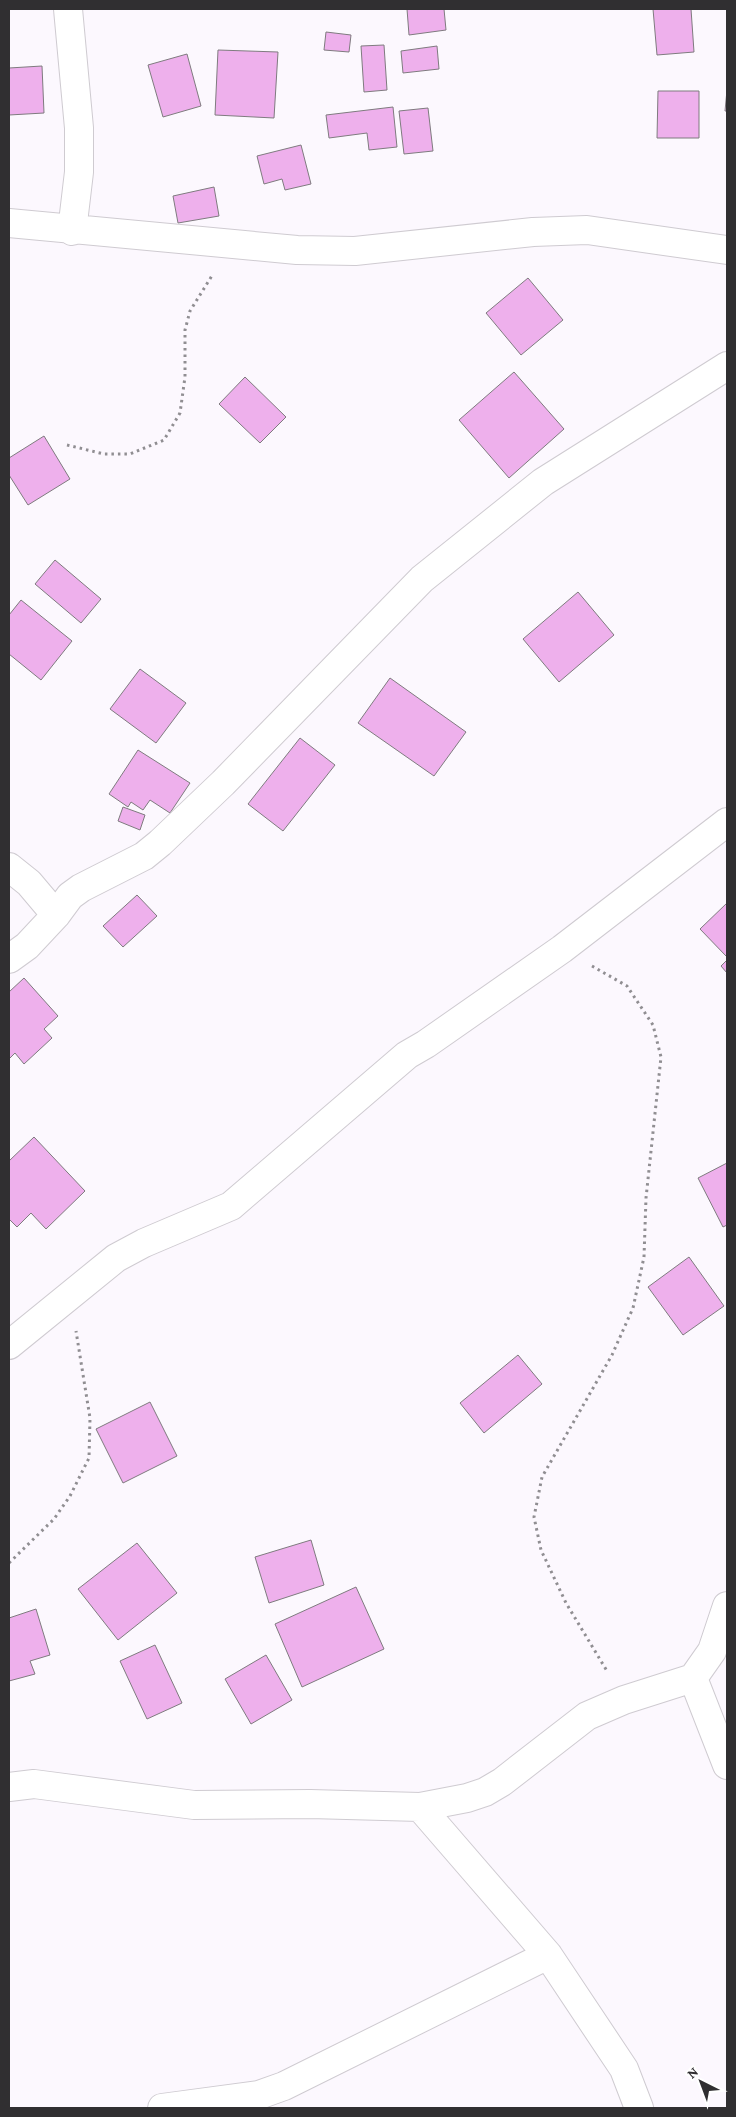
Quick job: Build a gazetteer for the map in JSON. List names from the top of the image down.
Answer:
{
  "north": "top left"
}
